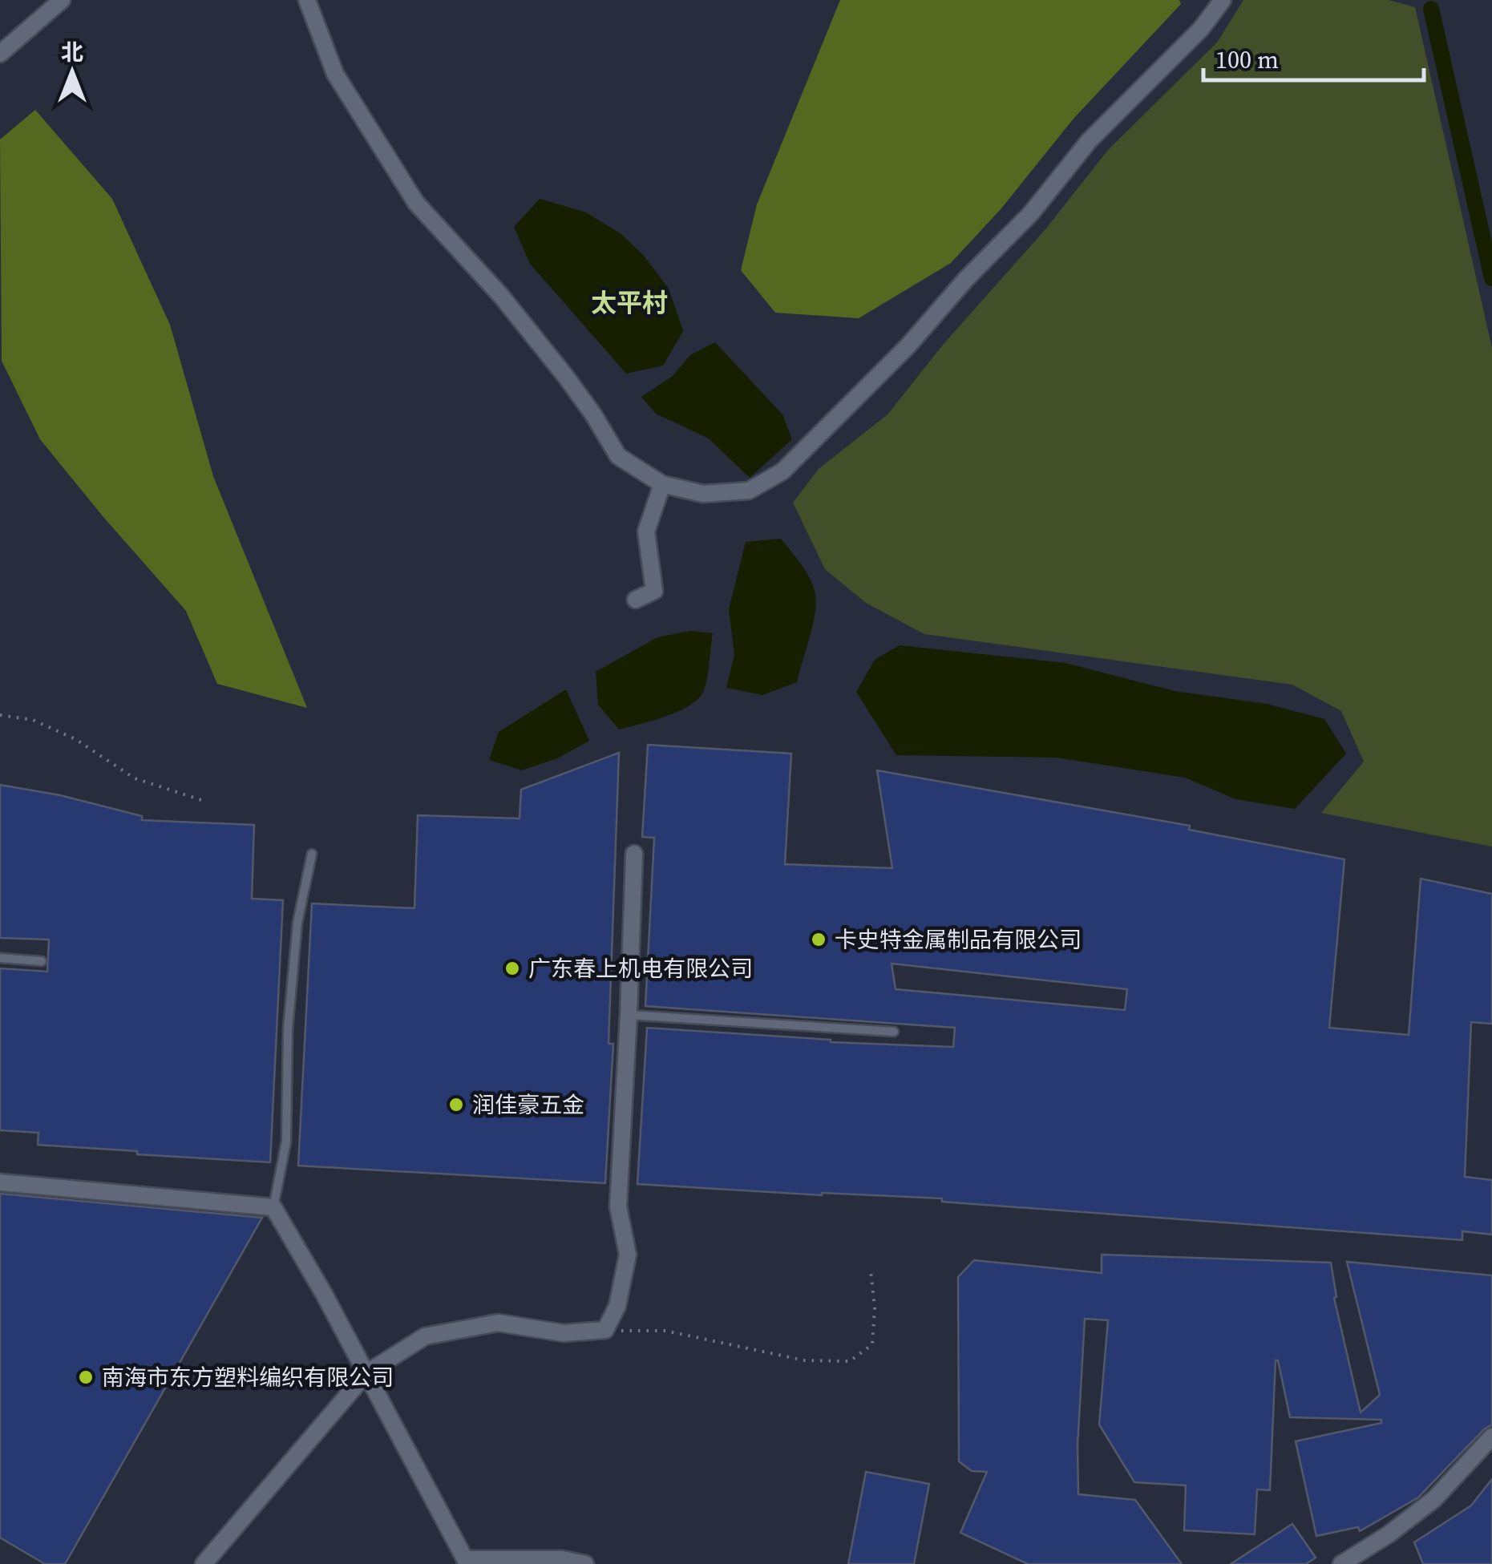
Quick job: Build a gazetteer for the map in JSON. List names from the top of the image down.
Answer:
{
  "districts": ["太平村"],
  "places": [
    "卡史特金属制品有限公司",
    "广东春上机电有限公司",
    "润佳豪五金",
    "南海市东方塑料编织有限公司"
  ],
  "scale_bar": "100 m",
  "north": "top"
}
